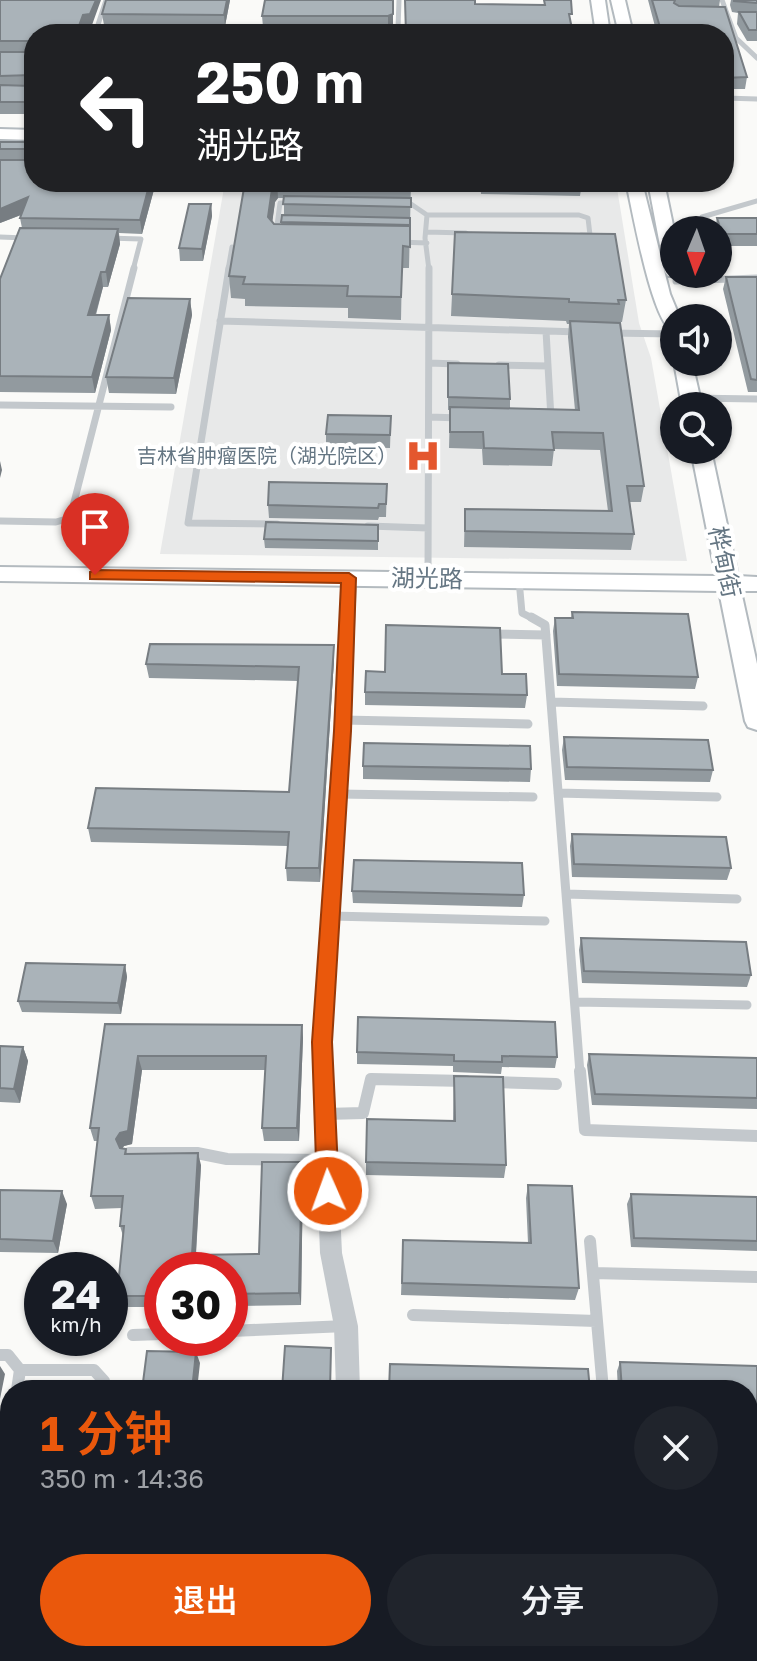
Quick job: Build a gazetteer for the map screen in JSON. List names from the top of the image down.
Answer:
{
  "streets": {
    "street": ["桦甸街", "湖光路"]
  },
  "crossings": [
    ["桦甸街", "湖光路"]
  ],
  "places": {
    "hospital": ["吉林省肿瘤医院（湖光院区）"]
  },
  "north": "bottom",
  "page": {
    "turn": ["250 m", "湖光路"],
    "speed": "24 km/h",
    "limit": "30",
    "heading": ["1 分钟", "350 m · 14:36"],
    "buttons": ["退出", "分享"]
  }
}
